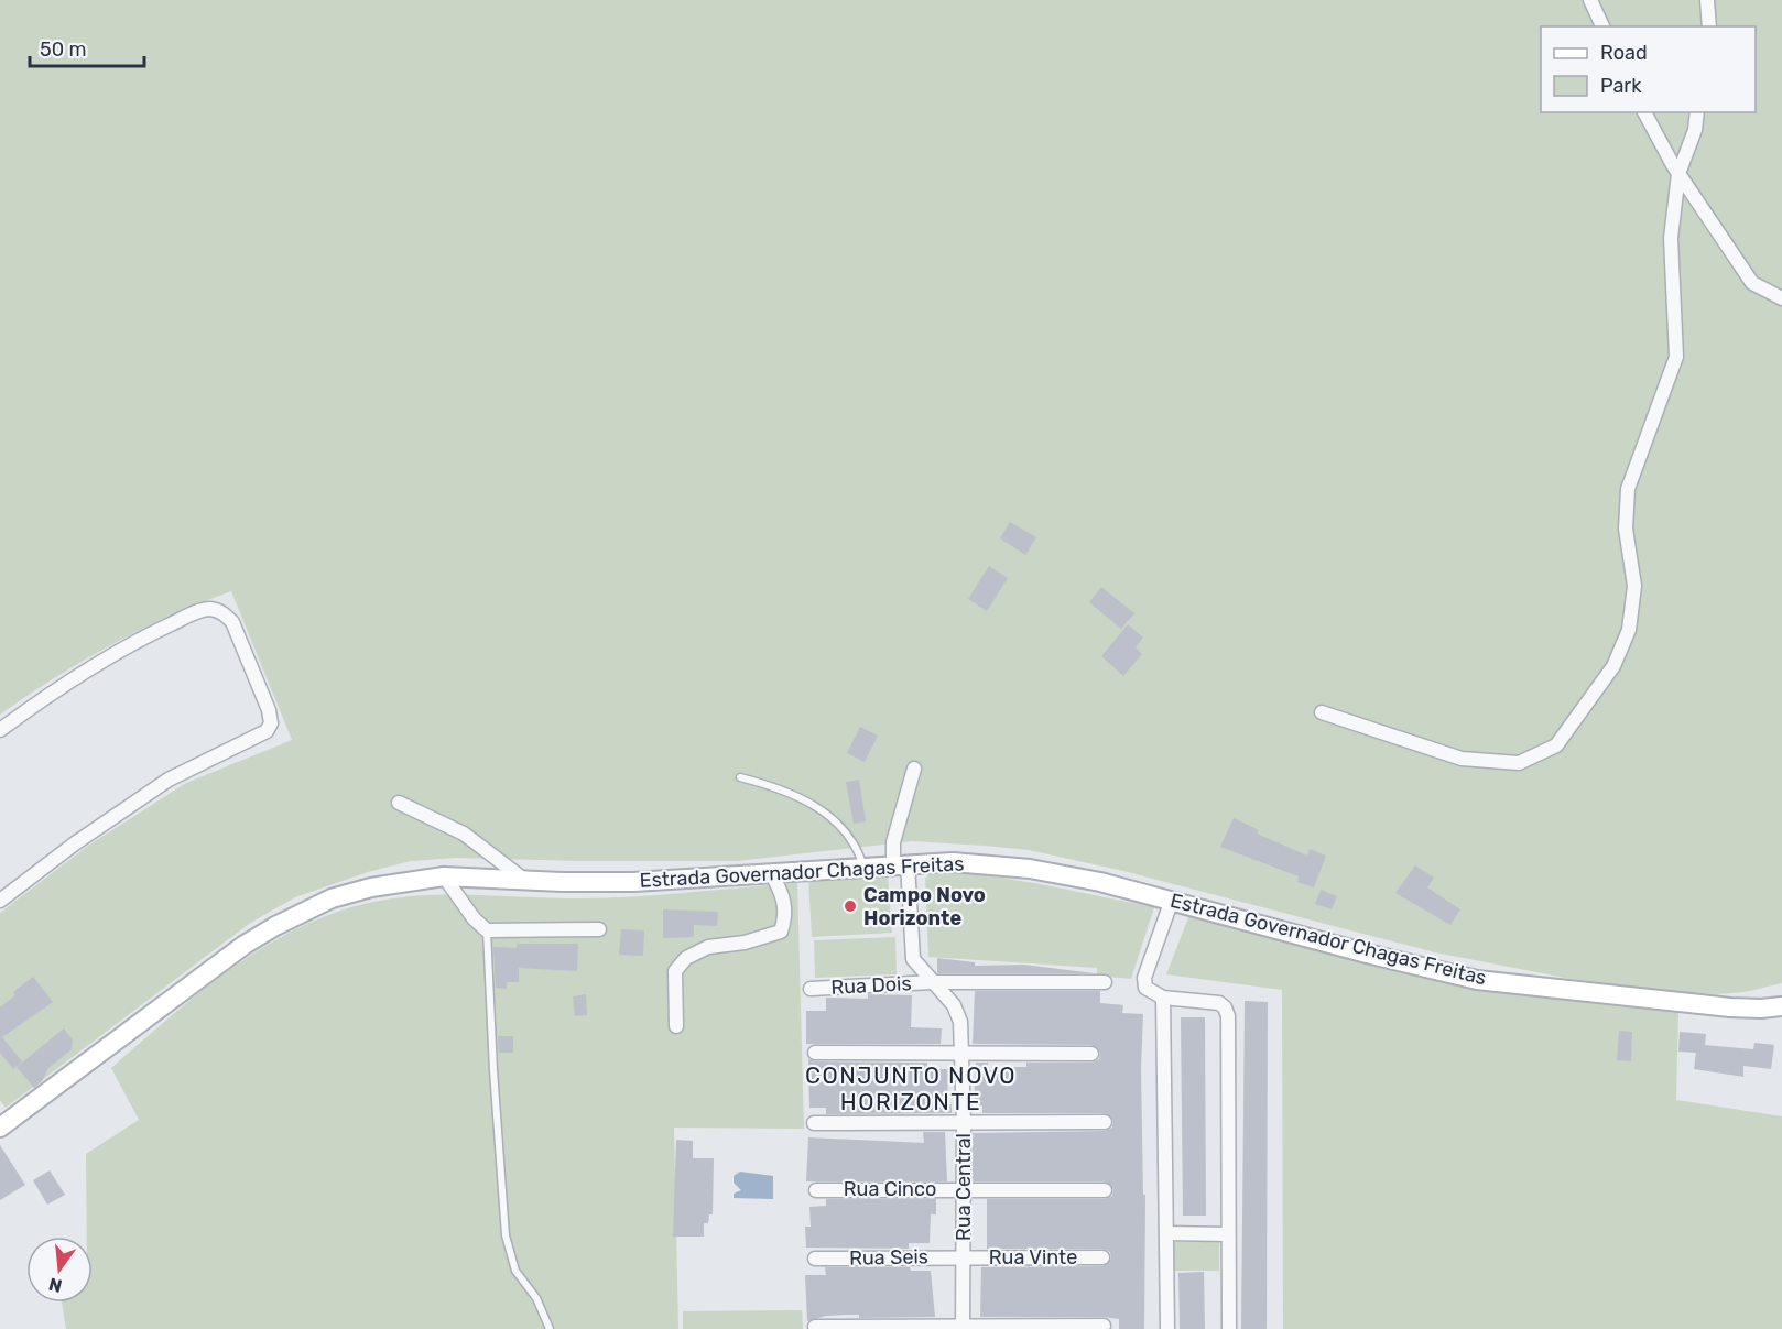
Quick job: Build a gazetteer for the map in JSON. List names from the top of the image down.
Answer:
{
  "streets": {
    "main road": ["Estrada Governador Chagas Freitas"],
    "street": [
      "Rua Dois",
      "Rua Central",
      "Rua Cinco",
      "Rua Seis",
      "Rua Vinte"
    ]
  },
  "crossings": [
    ["Estrada Governador Chagas Freitas", "Rua Central"],
    ["Rua Dois", "Rua Central"],
    ["Rua Central", "Rua Cinco"],
    ["Rua Central", "Rua Seis"],
    ["Rua Central", "Rua Vinte"],
    ["Rua Seis", "Rua Vinte"]
  ],
  "districts": ["CONJUNTO NOVO HORIZONTE"],
  "places": ["Campo Novo Horizonte"],
  "legend": ["Road", "Park"],
  "scale_bar": "50 m",
  "north": "bottom"
}
